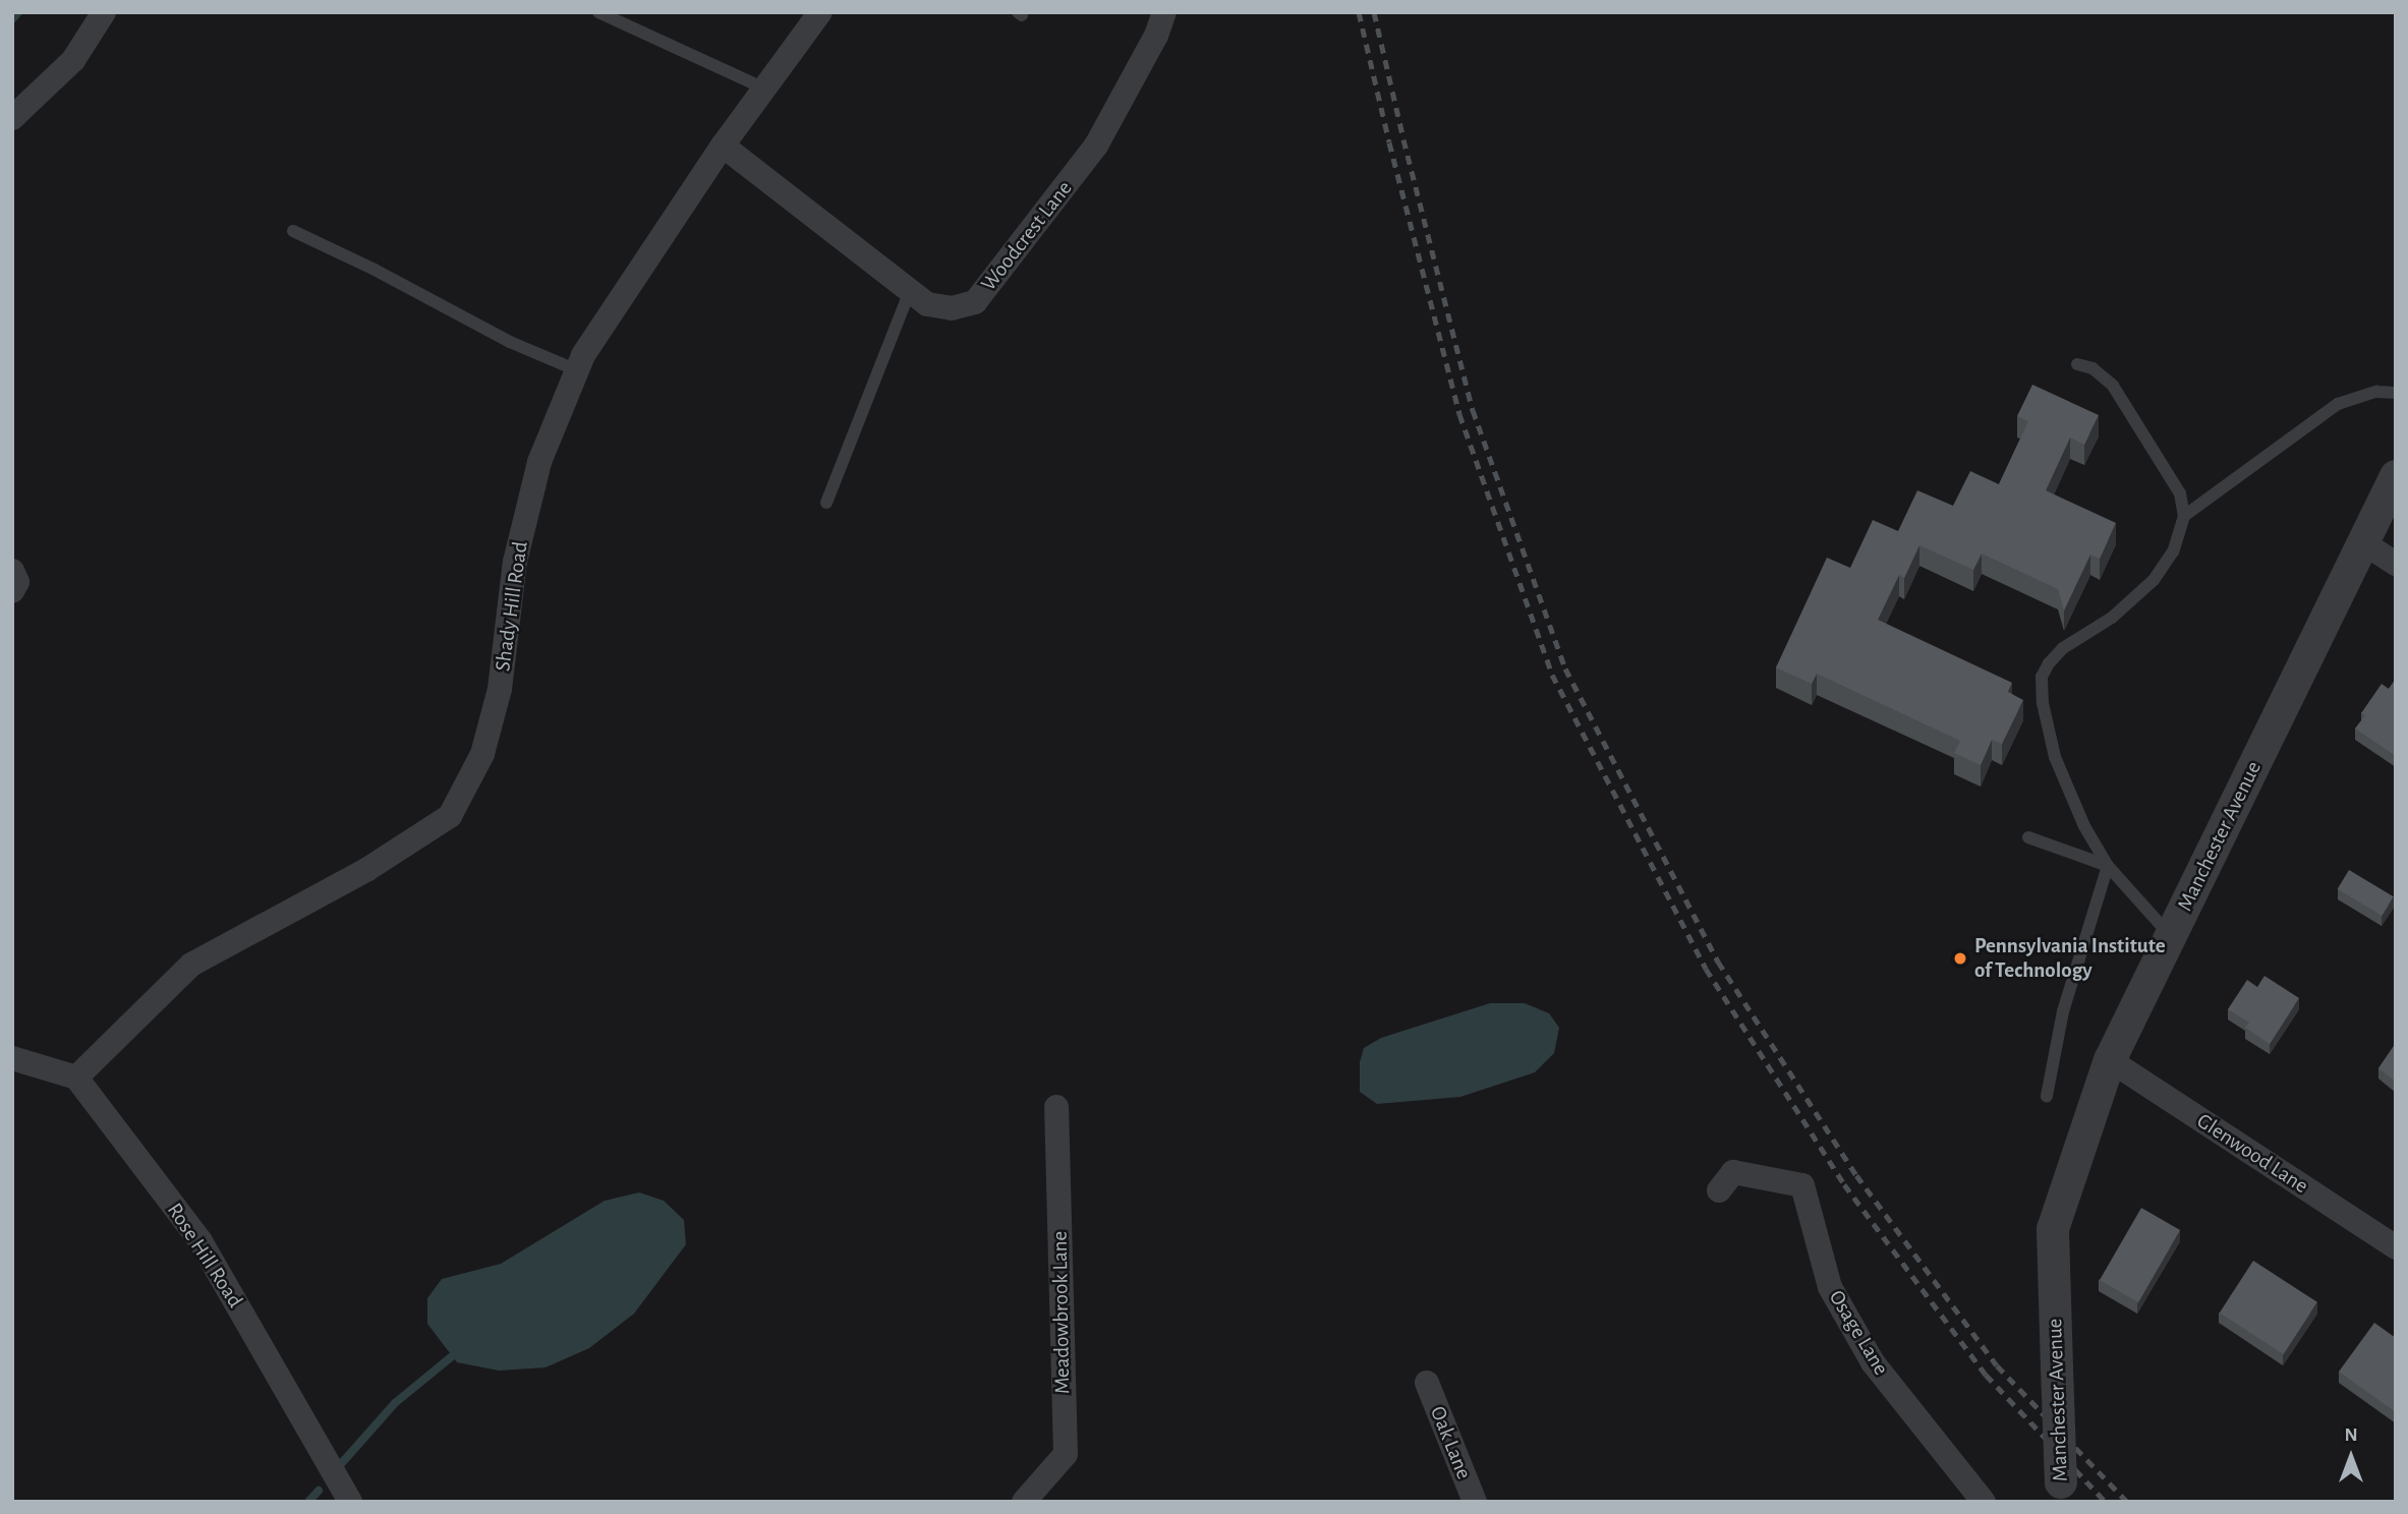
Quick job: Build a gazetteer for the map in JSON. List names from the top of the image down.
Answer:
{
  "streets": {
    "street": [
      "Woodcrest Lane",
      "Shady Hill Road",
      "Manchester Avenue",
      "Glenwood Lane",
      "Rose Hill Road",
      "Meadowbrook Lane",
      "Osage Lane",
      "Oak Lane"
    ]
  },
  "crossings": [
    ["Woodcrest Lane", "Shady Hill Road"],
    ["Shady Hill Road", "Rose Hill Road"],
    ["Manchester Avenue", "Glenwood Lane"]
  ],
  "places": ["Pennsylvania Institute of Technology"],
  "north": "top"
}
